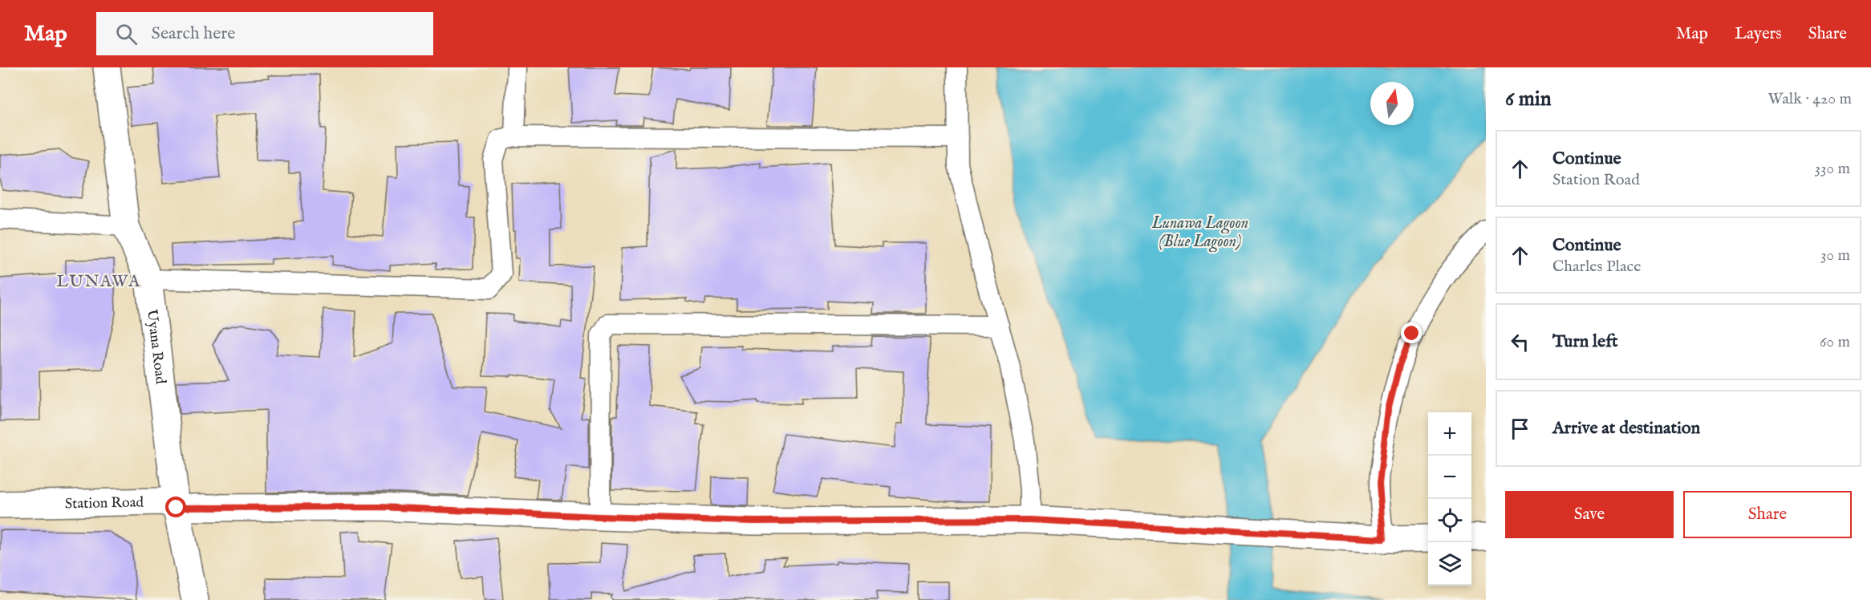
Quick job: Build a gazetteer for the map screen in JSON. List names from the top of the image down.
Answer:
{
  "streets": {
    "street": ["Uyana Road", "Station Road"]
  },
  "crossings": [
    ["Uyana Road", "Station Road"]
  ],
  "districts": ["LUNAWA"],
  "water": ["Lunawa Lagoon (Blue Lagoon)"],
  "north": "top",
  "page": {
    "header": "Map",
    "search": "Search here",
    "nav": ["Map", "Layers", "Share"],
    "heading": ["6 min", "Walk · 420 m"],
    "list": [
      ["Continue", "Station Road", "330 m"],
      ["Continue", "Charles Place", "30 m"],
      ["Turn left", "60 m"],
      "Arrive at destination"
    ],
    "map_buttons": ["+", "−"],
    "buttons": ["Save", "Share"]
  }
}
